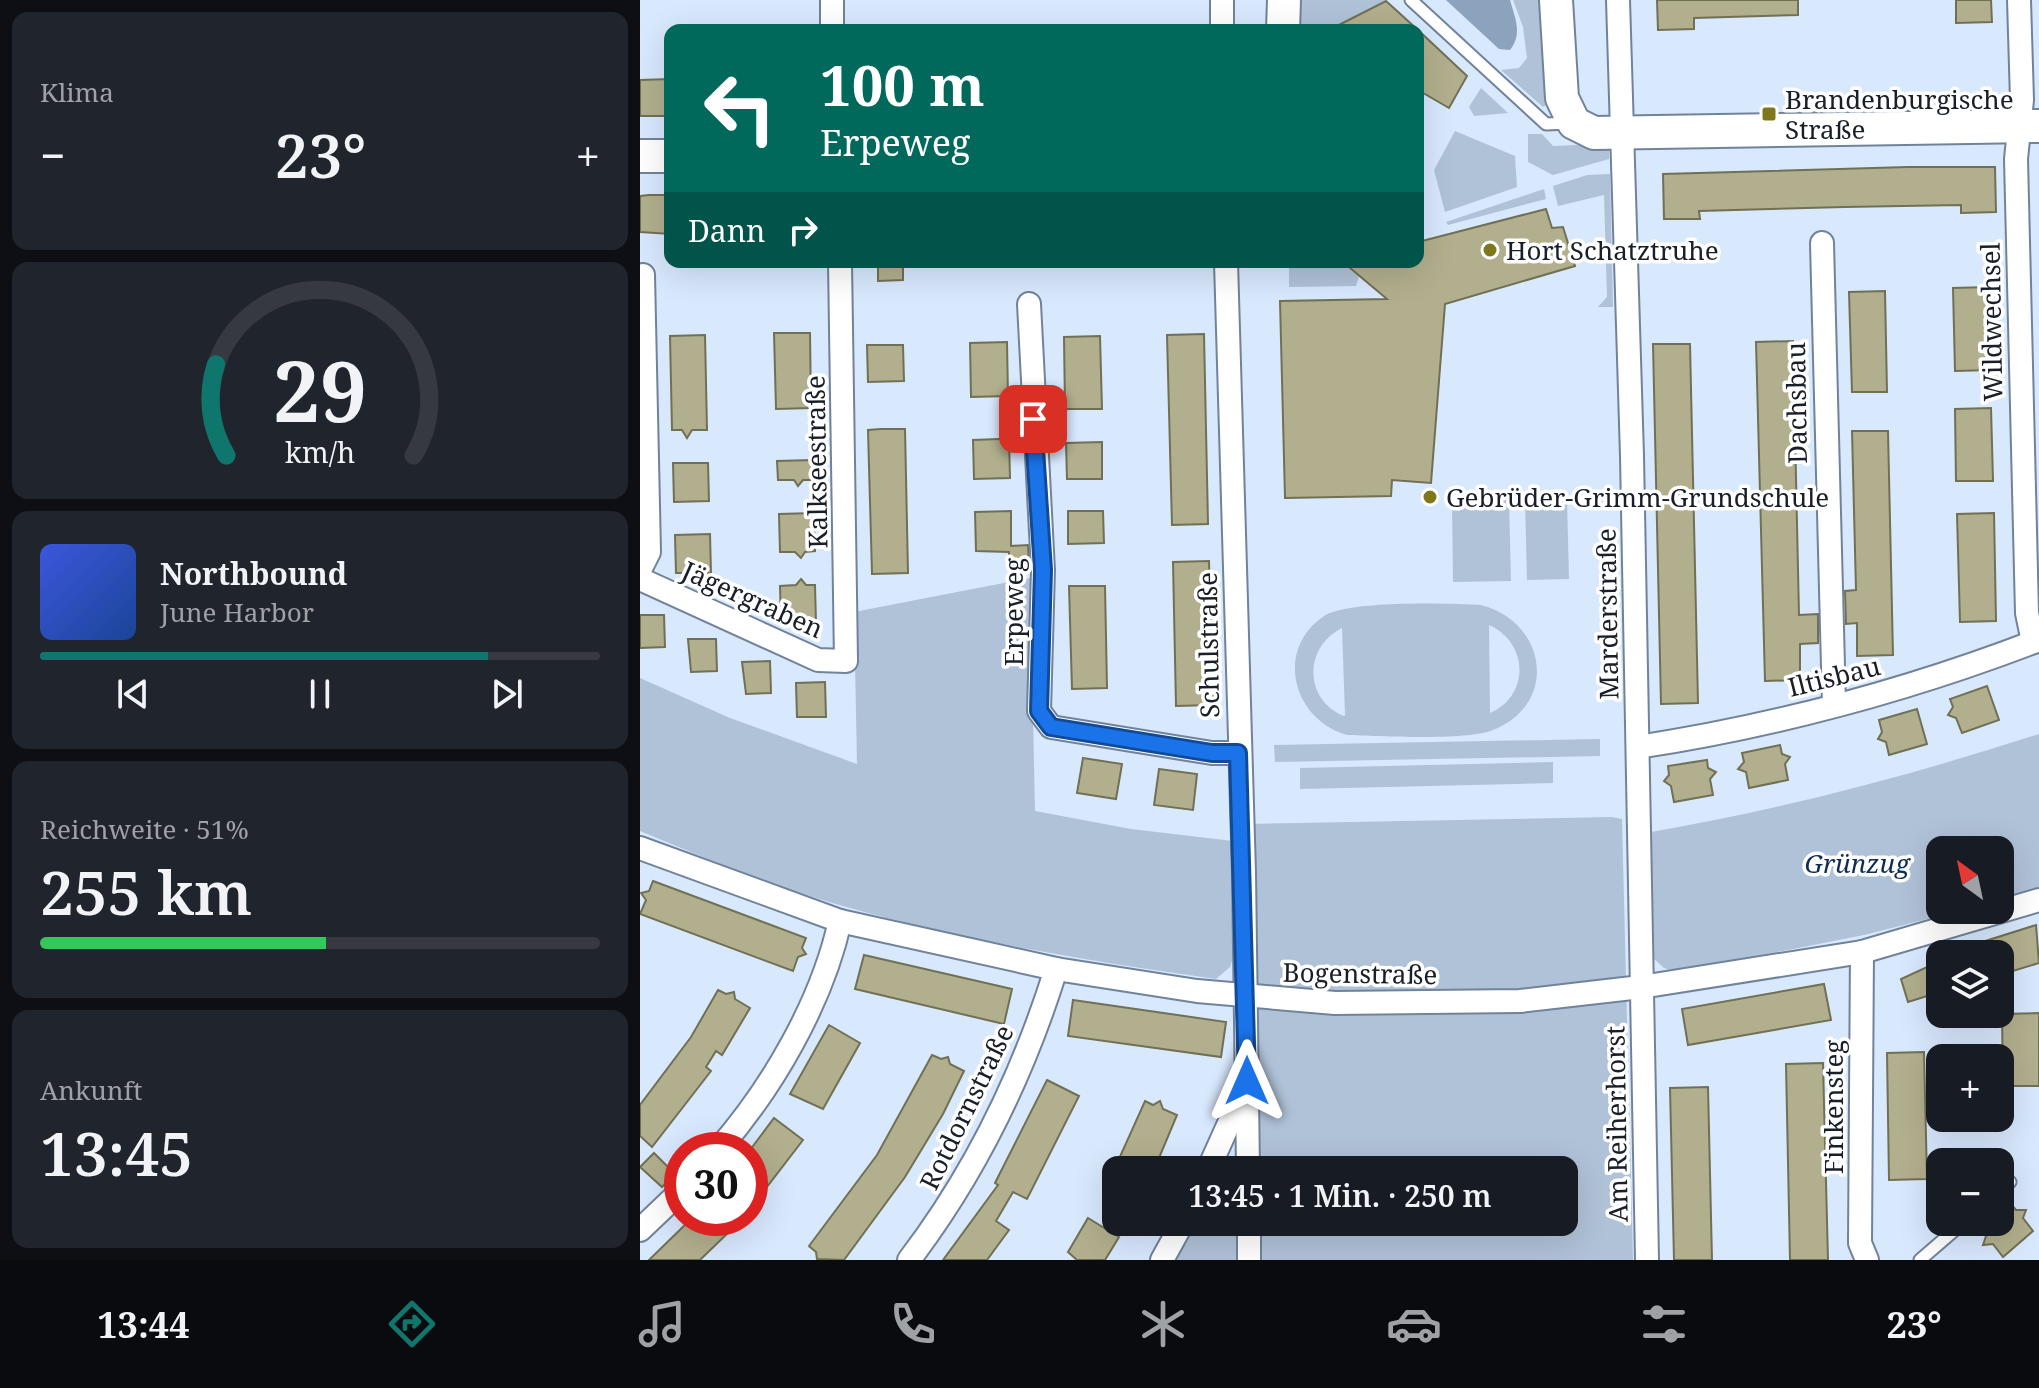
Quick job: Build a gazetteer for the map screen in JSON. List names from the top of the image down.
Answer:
{
  "streets": {
    "street": [
      "Wildwechsel",
      "Dachsbau",
      "Kalkseestraße",
      "Jägergraben",
      "Erpeweg",
      "Marderstraße",
      "Schulstraße",
      "Iltisbau",
      "Bogenstraße",
      "Rotdornstraße",
      "Finkensteg",
      "Am Reiherhorst"
    ]
  },
  "crossings": [
    ["Wildwechsel", "Iltisbau"],
    ["Dachsbau", "Iltisbau"],
    ["Kalkseestraße", "Jägergraben"],
    ["Erpeweg", "Schulstraße"],
    ["Marderstraße", "Iltisbau"],
    ["Marderstraße", "Bogenstraße"],
    ["Marderstraße", "Am Reiherhorst"],
    ["Schulstraße", "Bogenstraße"],
    ["Bogenstraße", "Rotdornstraße"],
    ["Bogenstraße", "Finkensteg"],
    ["Bogenstraße", "Am Reiherhorst"]
  ],
  "parks": ["Grünzug"],
  "places": {
    "transit": ["Brandenburgische Straße"],
    "other": ["Hort Schatztruhe", "Gebrüder-Grimm-Grundschule"]
  },
  "north": "top left",
  "page": {
    "tile": [
      "Klima",
      ["Reichweite · 51%", "255 km"],
      ["Ankunft", "13:45"]
    ],
    "turn": ["100 m", "Erpeweg"],
    "heat": ["−", "23°", "+"],
    "then": "Dann",
    "song": ["Northbound", "June Harbor"],
    "map_buttons": ["+", "−"],
    "limit": "30",
    "trip": "13:45 · 1 Min. · 250 m",
    "tabs": ["13:44", "23°"],
    "gauge": ["29", "km/h"]
  }
}
